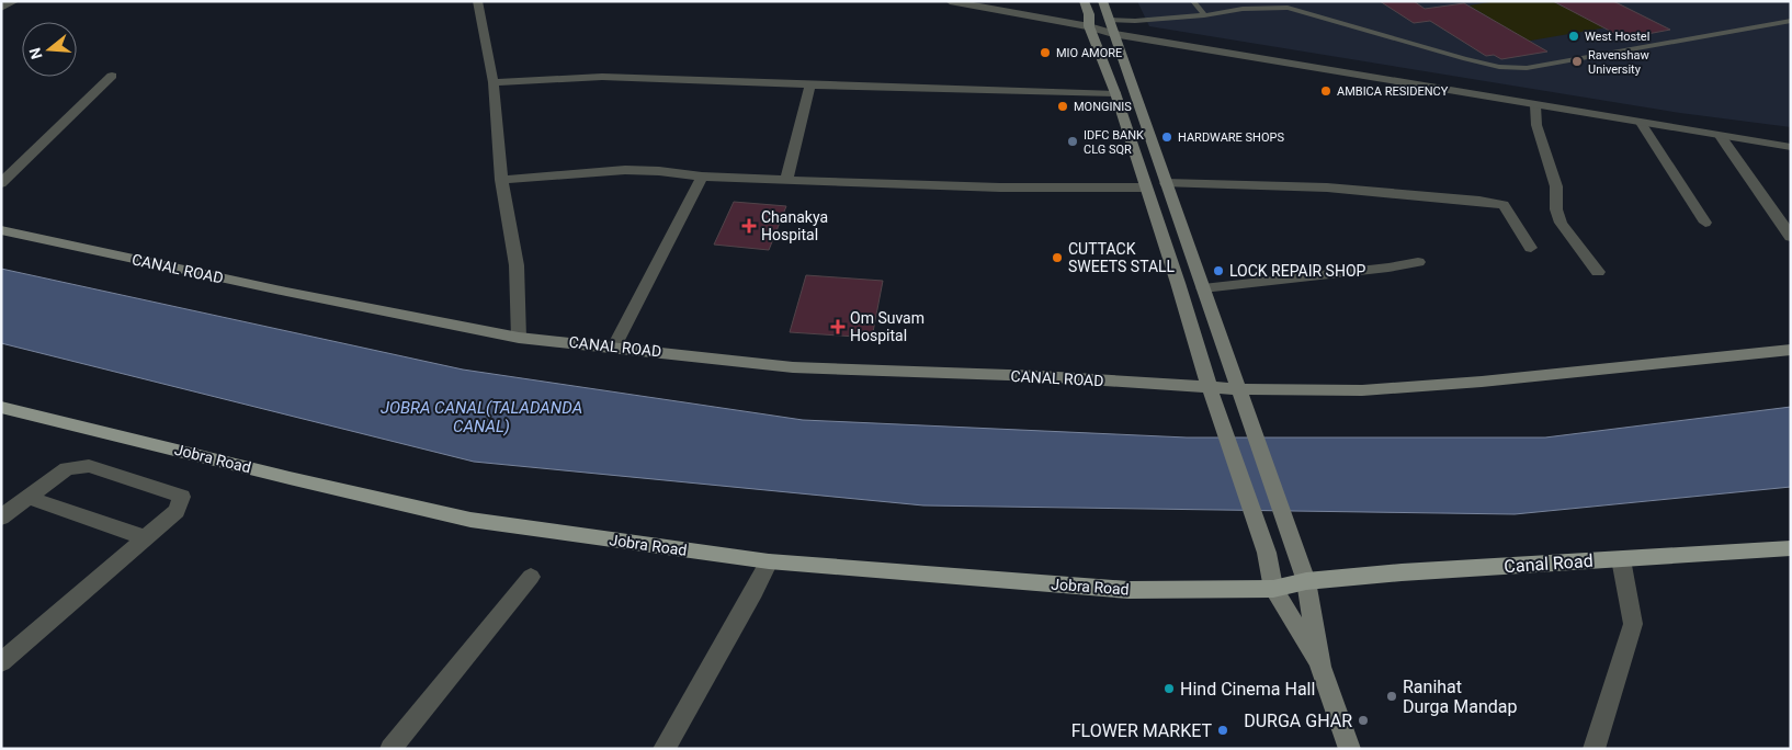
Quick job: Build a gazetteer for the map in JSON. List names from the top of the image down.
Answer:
{
  "streets": {
    "main road": ["CANAL ROAD", "Jobra Road", "Canal Road"]
  },
  "crossings": [
    ["Jobra Road", "Canal Road"]
  ],
  "water": ["JOBRA CANAL(TALADANDA CANAL)"],
  "places": {
    "other": [
      "West Hostel",
      "MIO AMORE",
      "Ravenshaw University",
      "AMBICA RESIDENCY",
      "MONGINIS",
      "HARDWARE SHOPS",
      "IDFC BANK CLG SQR",
      "CUTTACK SWEETS STALL",
      "LOCK REPAIR SHOP",
      "Hind Cinema Hall",
      "Ranihat Durga Mandap",
      "DURGA GHAR",
      "FLOWER MARKET"
    ],
    "health": ["Chanakya Hospital", "Om Suvam Hospital"]
  },
  "north": "left"
}
